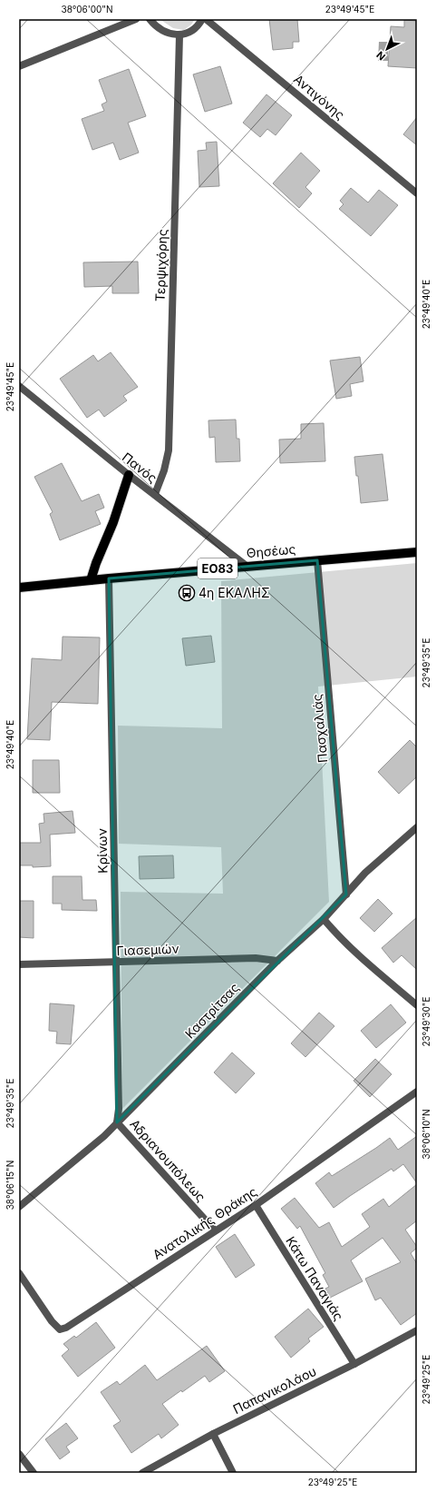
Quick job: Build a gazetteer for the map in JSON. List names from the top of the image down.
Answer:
{
  "streets": {
    "main road": ["Θησέως", "ΕΟ83"],
    "street": [
      "Αντιγόνης",
      "Τερψιχόρης",
      "Πανός",
      "Πασχαλιάς",
      "Κρίνων",
      "Γιασεμιών",
      "Καστρίτσας",
      "Αδριανουπόλεως",
      "Ανατολικής Θράκης",
      "Κάτω Παναγιάς",
      "Παπανικολάου"
    ]
  },
  "crossings": [
    ["Τερψιχόρης", "Πανός"],
    ["Πανός", "Θησέως"],
    ["Θησέως", "Πασχαλιάς"],
    ["Θησέως", "Κρίνων"],
    ["Πασχαλιάς", "Καστρίτσας"],
    ["Κρίνων", "Γιασεμιών"],
    ["Κρίνων", "Καστρίτσας"],
    ["Κρίνων", "Αδριανουπόλεως"],
    ["Γιασεμιών", "Καστρίτσας"],
    ["Καστρίτσας", "Αδριανουπόλεως"],
    ["Αδριανουπόλεως", "Ανατολικής Θράκης"],
    ["Ανατολικής Θράκης", "Κάτω Παναγιάς"],
    ["Κάτω Παναγιάς", "Παπανικολάου"]
  ],
  "places": {
    "bus stop": ["4η ΕΚΑΛΗΣ"]
  },
  "north": "bottom left",
  "coordinates": [
    "38°06'00\"N",
    "23°49'45\"E",
    "23°49'40\"E",
    "23°49'35\"E",
    "23°49'30\"E",
    "38°06'10\"N",
    "38°06'15\"N",
    "23°49'25\"E"
  ]
}
